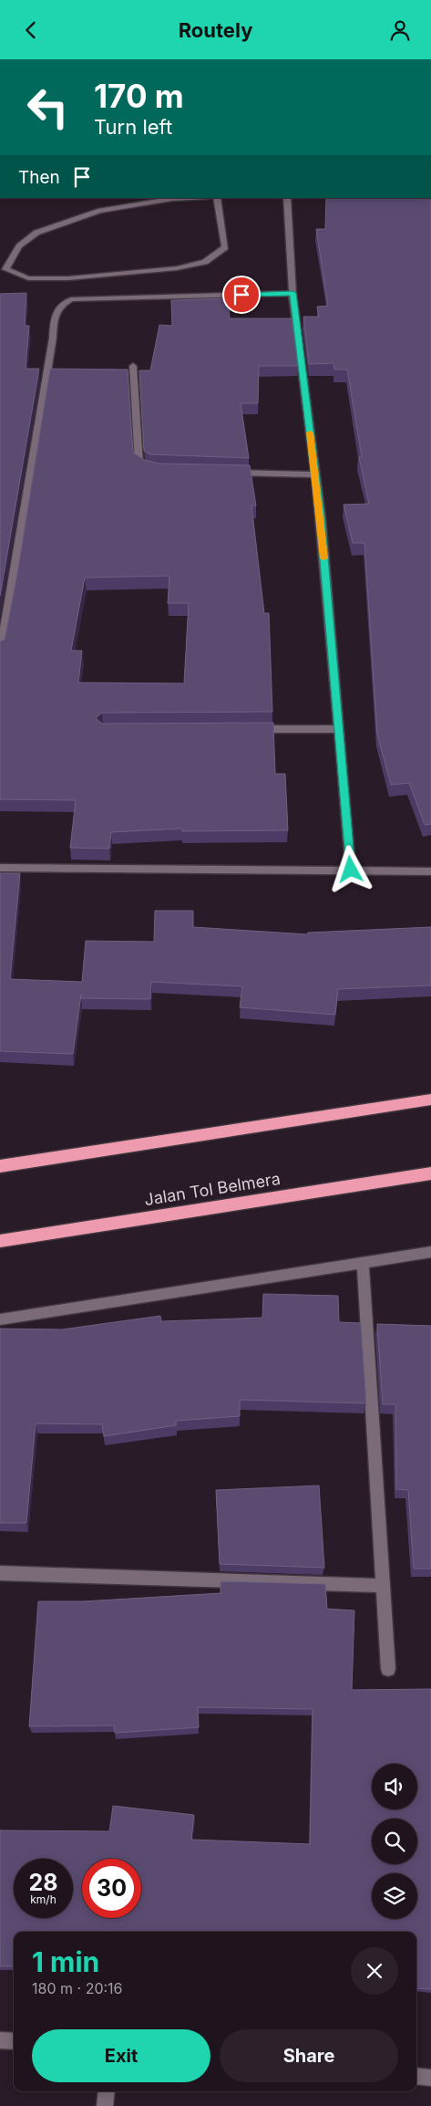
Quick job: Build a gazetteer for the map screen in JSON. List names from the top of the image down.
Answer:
{
  "streets": {
    "highway": ["Jalan Tol Belmera"]
  },
  "page": {
    "header": "Routely",
    "turn": ["170 m", "Turn left"],
    "then": "Then",
    "speed": "28 km/h",
    "limit": "30",
    "heading": ["1 min", "180 m · 20:16"],
    "buttons": ["Exit", "Share"]
  }
}
